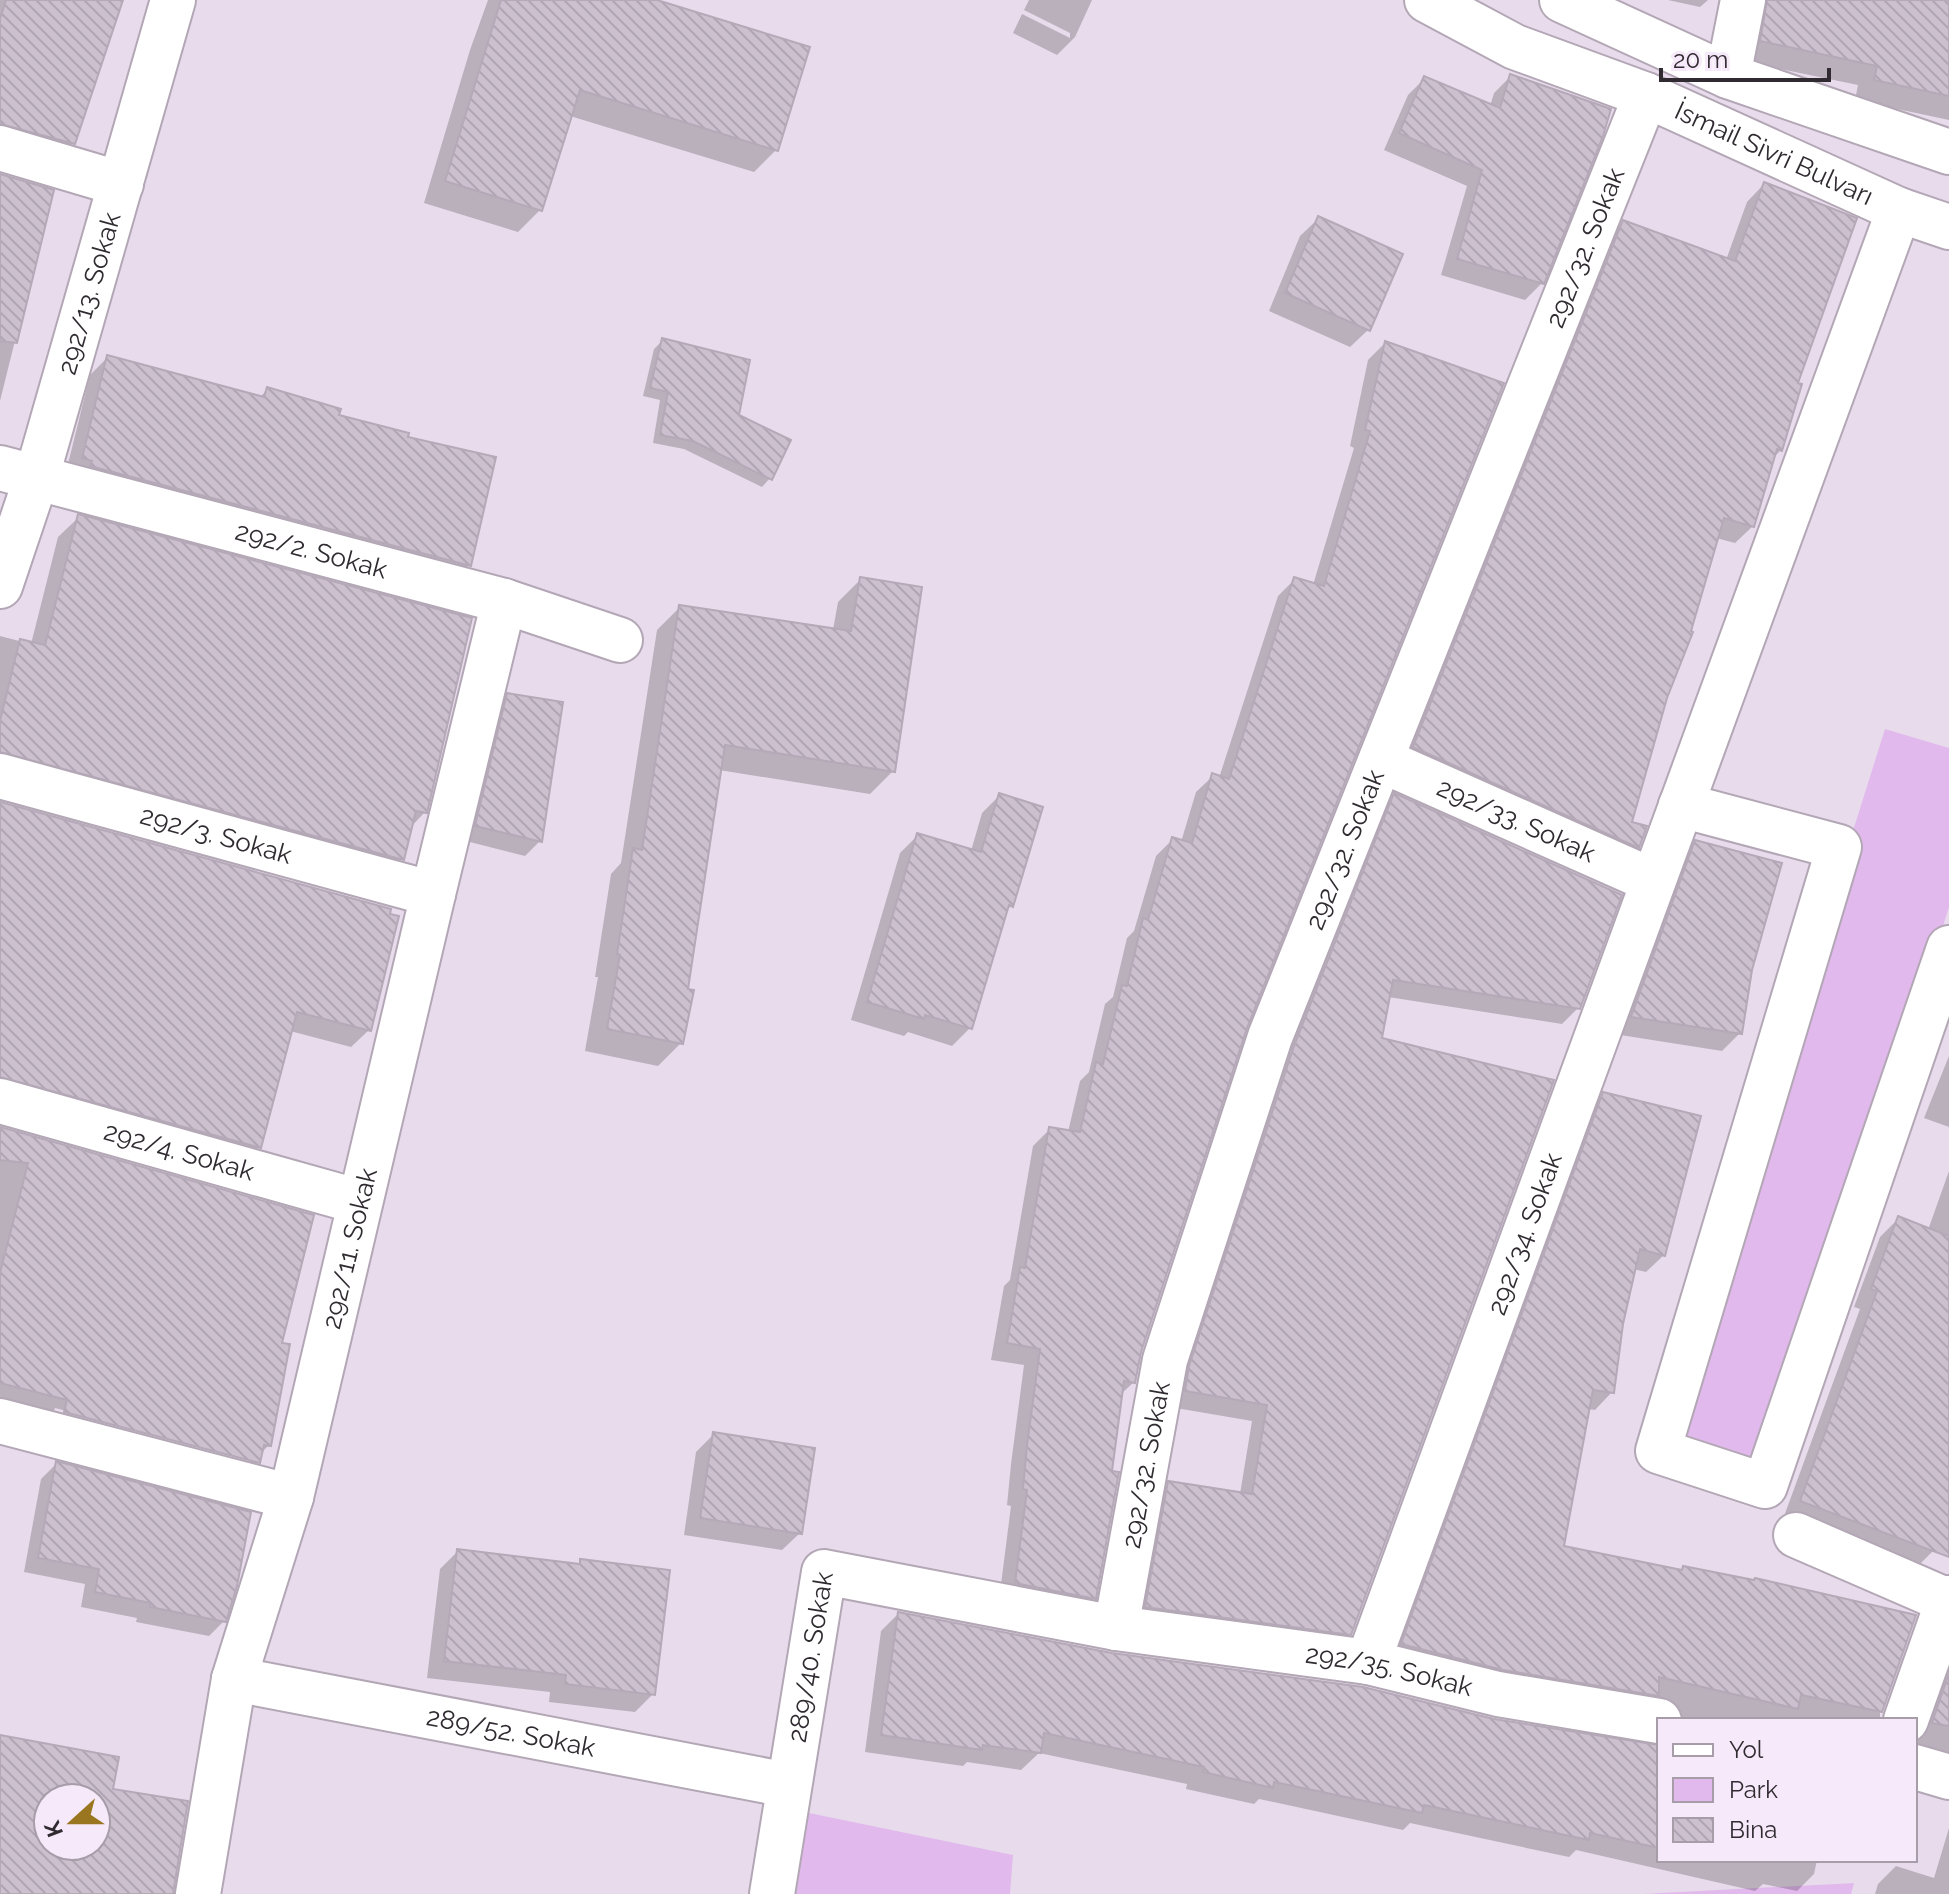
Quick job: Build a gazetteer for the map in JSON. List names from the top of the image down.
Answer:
{
  "streets": {
    "street": [
      "İsmail Sivri Bulvarı",
      "292/32. Sokak",
      "292/13. Sokak",
      "292/2. Sokak",
      "292/33. Sokak",
      "292/3. Sokak",
      "292/4. Sokak",
      "292/34. Sokak",
      "292/11. Sokak",
      "289/40. Sokak",
      "292/35. Sokak",
      "289/52. Sokak"
    ]
  },
  "crossings": [
    ["İsmail Sivri Bulvarı", "292/32. Sokak"],
    ["292/32. Sokak", "292/33. Sokak"],
    ["292/32. Sokak", "289/40. Sokak"],
    ["292/32. Sokak", "292/35. Sokak"],
    ["292/13. Sokak", "292/2. Sokak"],
    ["292/2. Sokak", "292/11. Sokak"],
    ["292/33. Sokak", "292/34. Sokak"],
    ["292/3. Sokak", "292/11. Sokak"],
    ["292/4. Sokak", "292/11. Sokak"],
    ["292/34. Sokak", "292/35. Sokak"],
    ["292/11. Sokak", "289/52. Sokak"],
    ["289/40. Sokak", "292/35. Sokak"],
    ["289/40. Sokak", "289/52. Sokak"]
  ],
  "legend": ["Yol", "Park", "Bina"],
  "scale_bar": "20 m",
  "north": "left"
}
